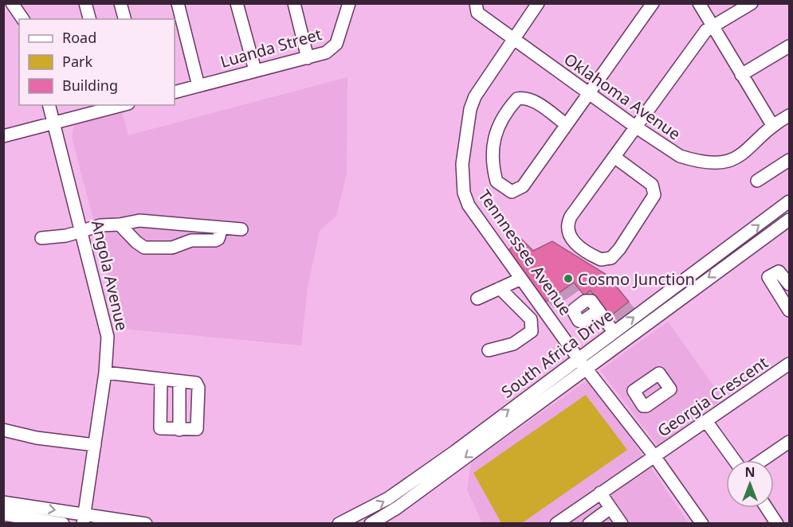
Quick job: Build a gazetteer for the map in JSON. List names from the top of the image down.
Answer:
{
  "streets": {
    "street": [
      "Luanda Street",
      "Oklahoma Avenue",
      "Tennnessee Avenue",
      "Angola Avenue",
      "South Africa Drive",
      "Georgia Crescent"
    ]
  },
  "crossings": [
    ["Oklahoma Avenue", "Tennnessee Avenue"],
    ["Tennnessee Avenue", "South Africa Drive"],
    ["Tennnessee Avenue", "Georgia Crescent"]
  ],
  "places": ["Cosmo Junction"],
  "legend": ["Road", "Park", "Building"],
  "north": "top"
}
